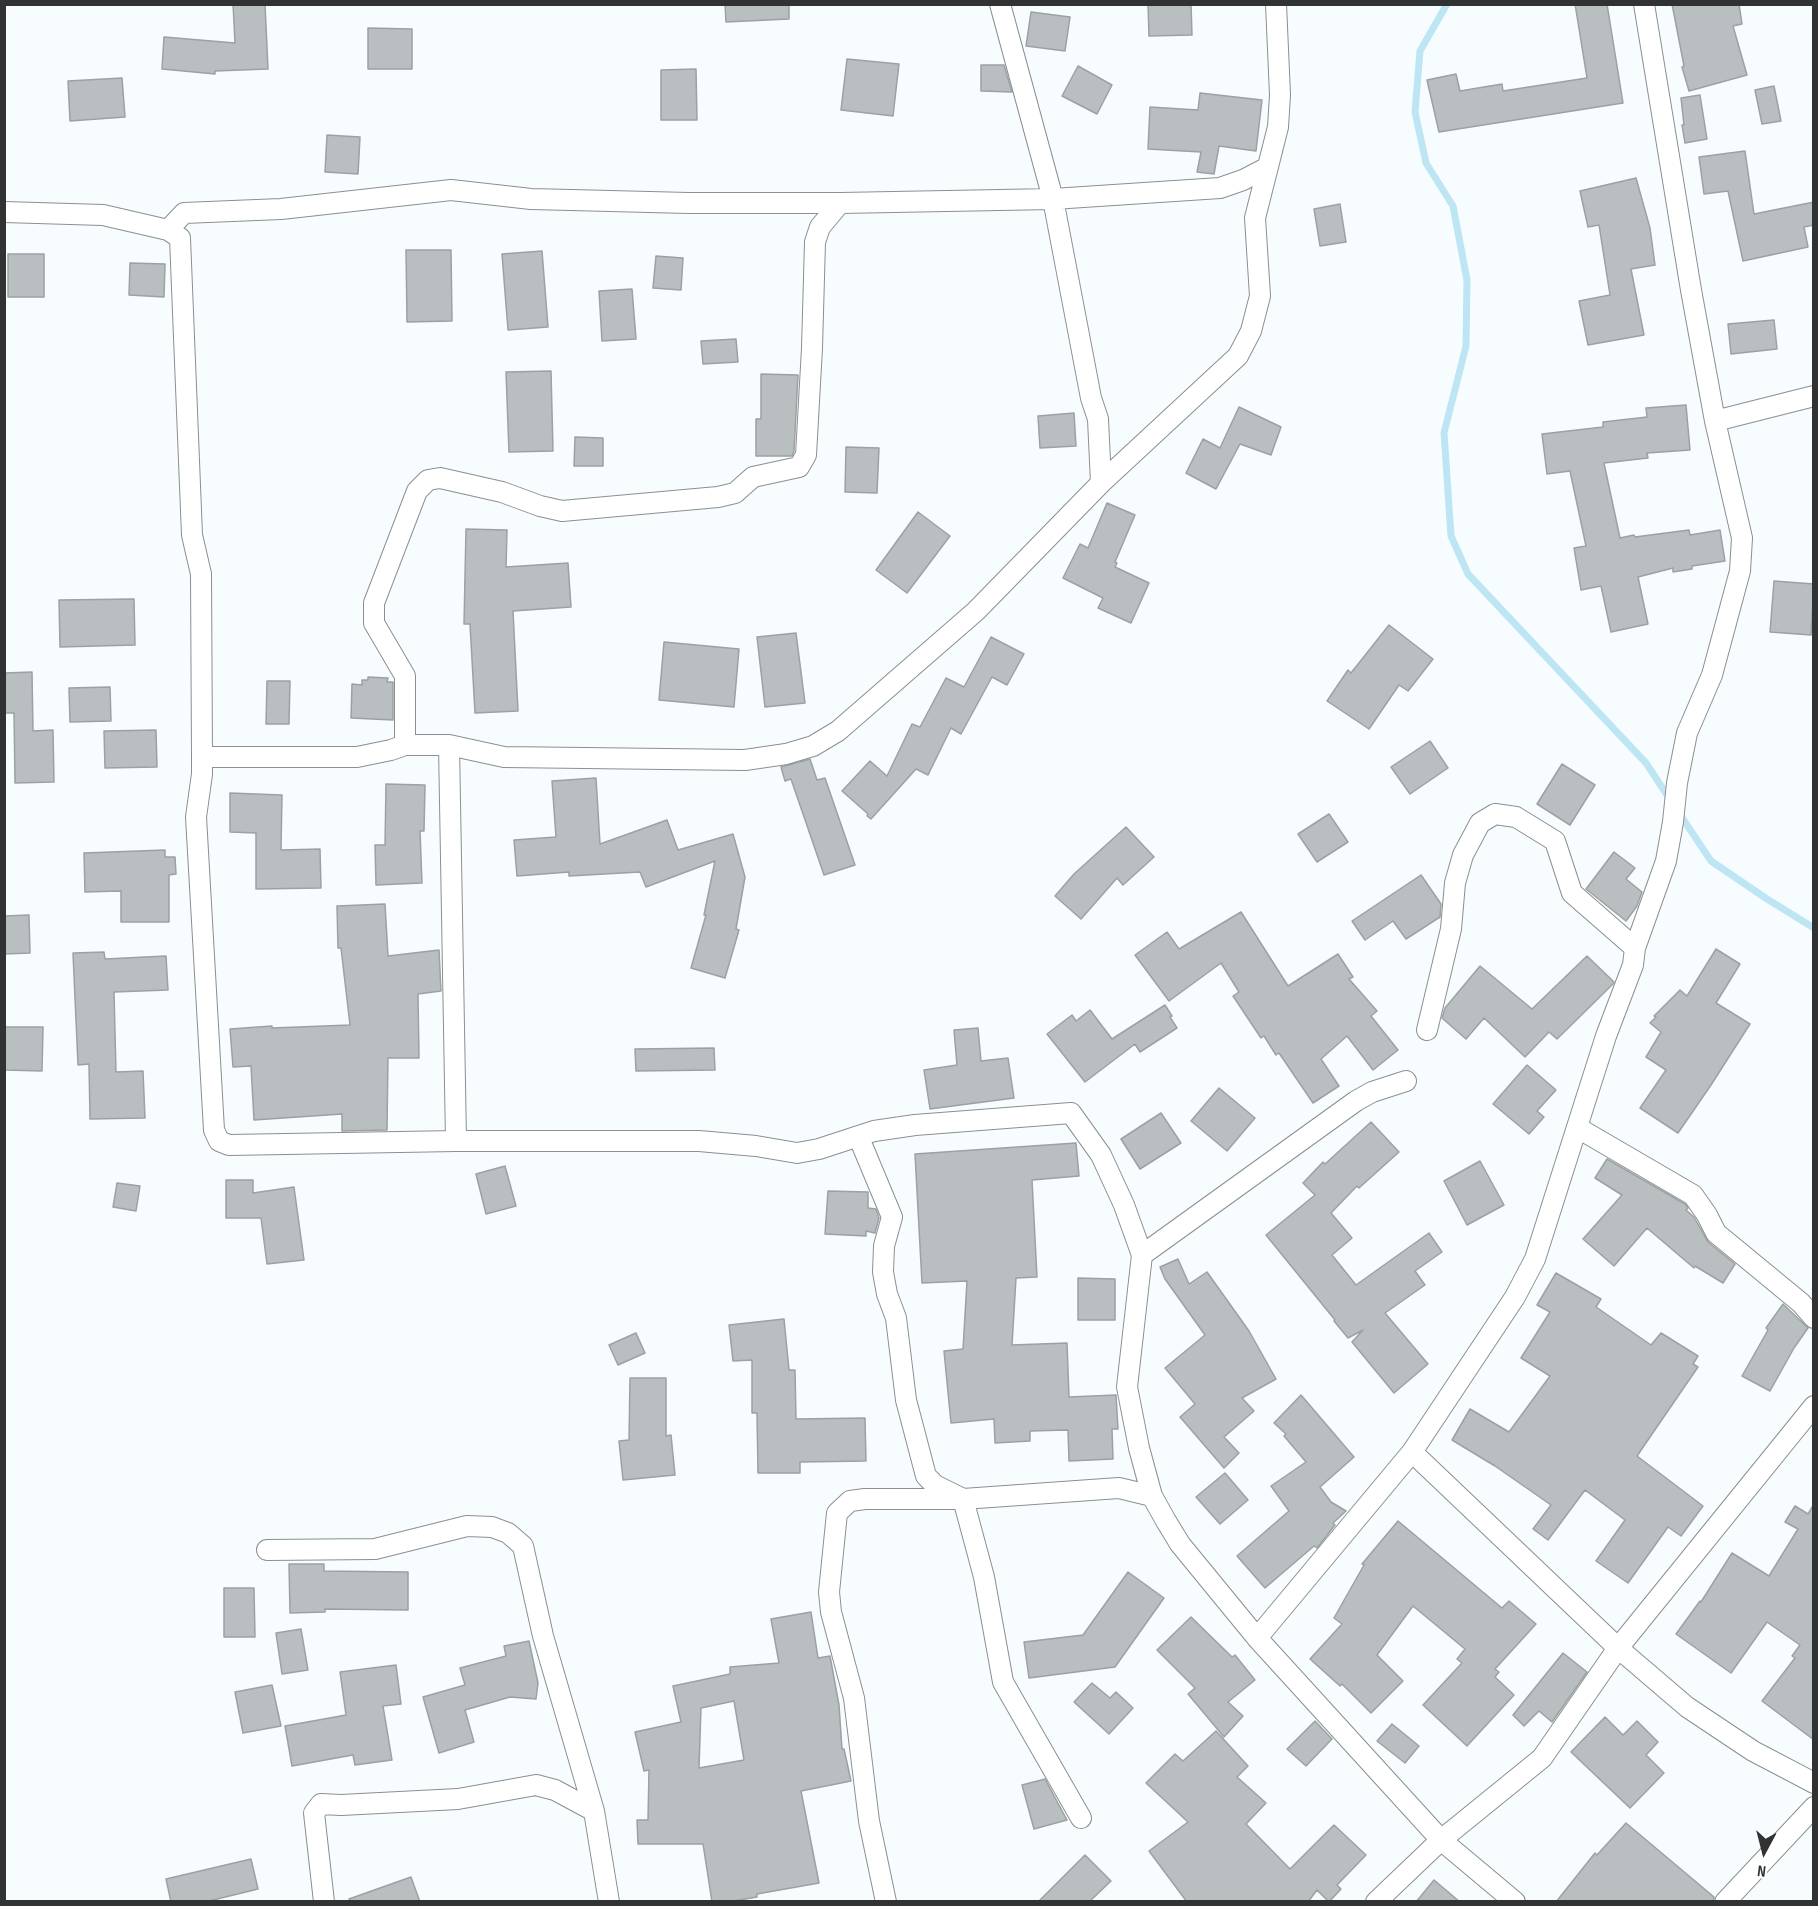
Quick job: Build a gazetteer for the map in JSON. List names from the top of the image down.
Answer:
{
  "north": "bottom"
}
